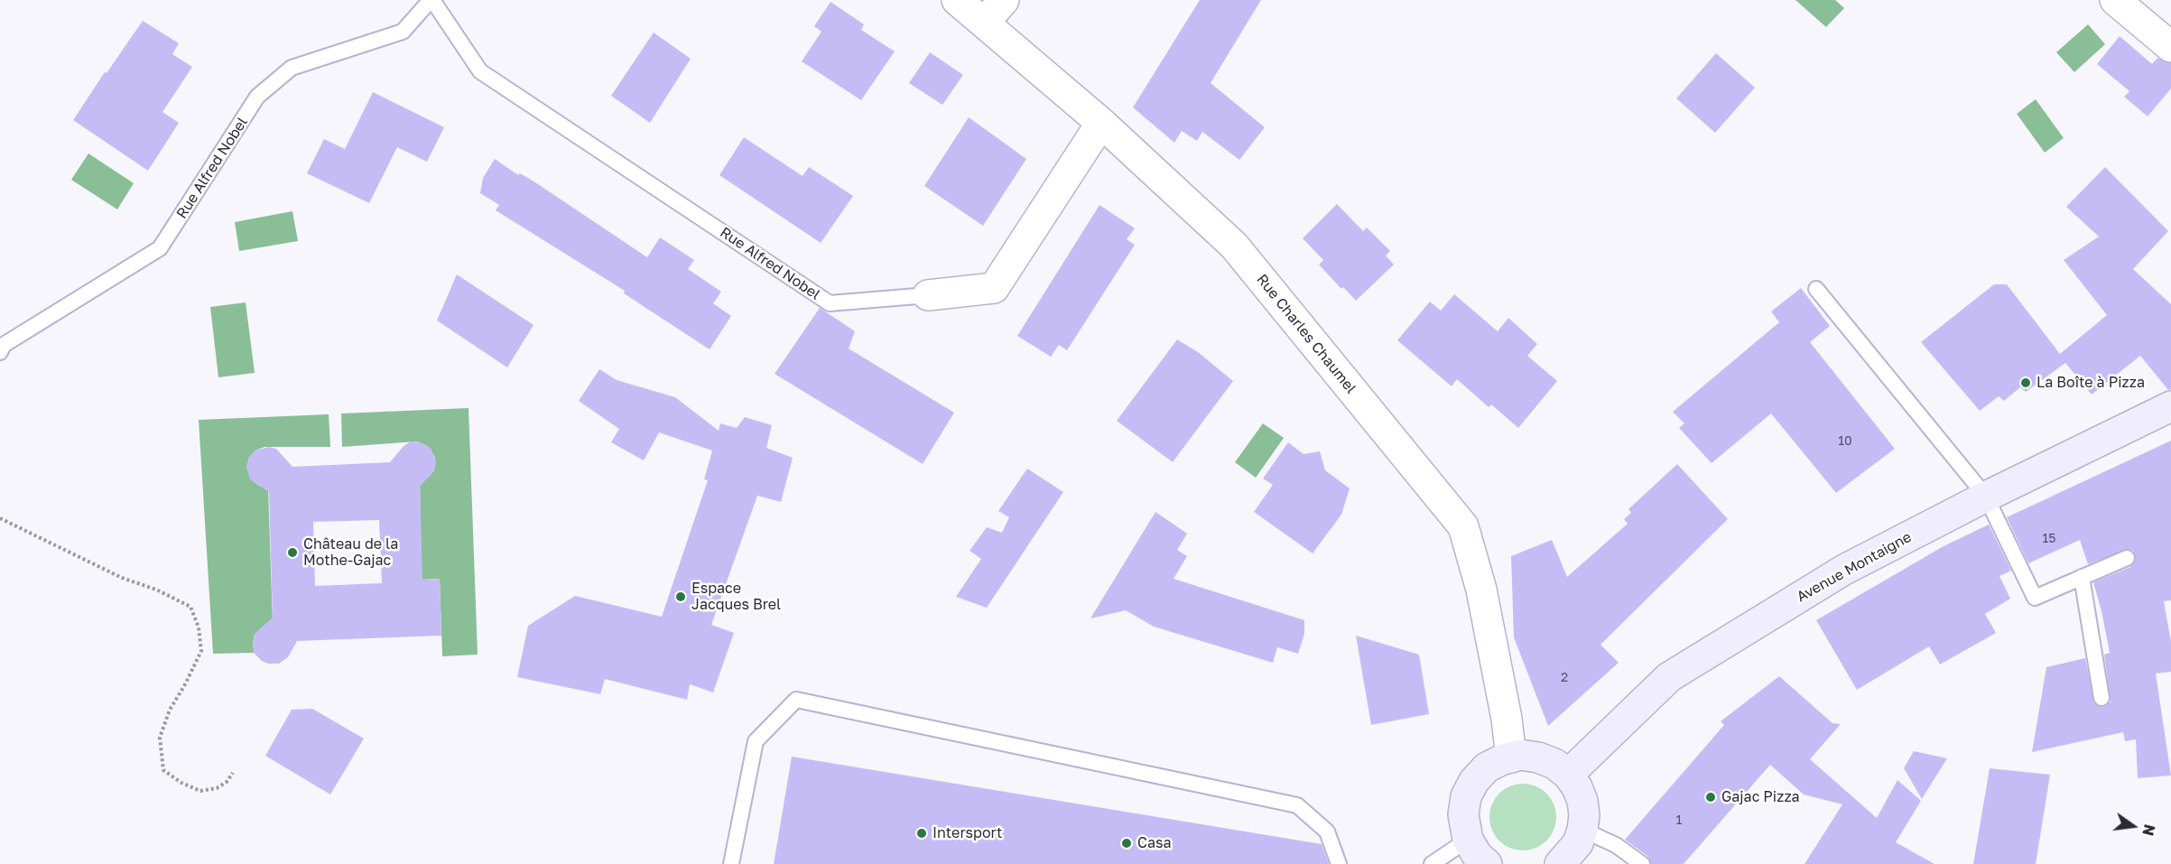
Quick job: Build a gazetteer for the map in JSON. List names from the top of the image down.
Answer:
{
  "streets": {
    "main road": ["Avenue Montaigne"],
    "street": ["Rue Alfred Nobel", "Rue Charles Chaumel"]
  },
  "crossings": [
    ["Rue Alfred Nobel", "Rue Charles Chaumel"]
  ],
  "places": [
    "La Boîte à Pizza",
    "Château de la Mothe-Gajac",
    "Espace Jacques Brel",
    "Gajac Pizza",
    "Intersport",
    "Casa"
  ],
  "house_numbers": [
    "10",
    "15",
    "2",
    "1"
  ],
  "north": "right"
}
